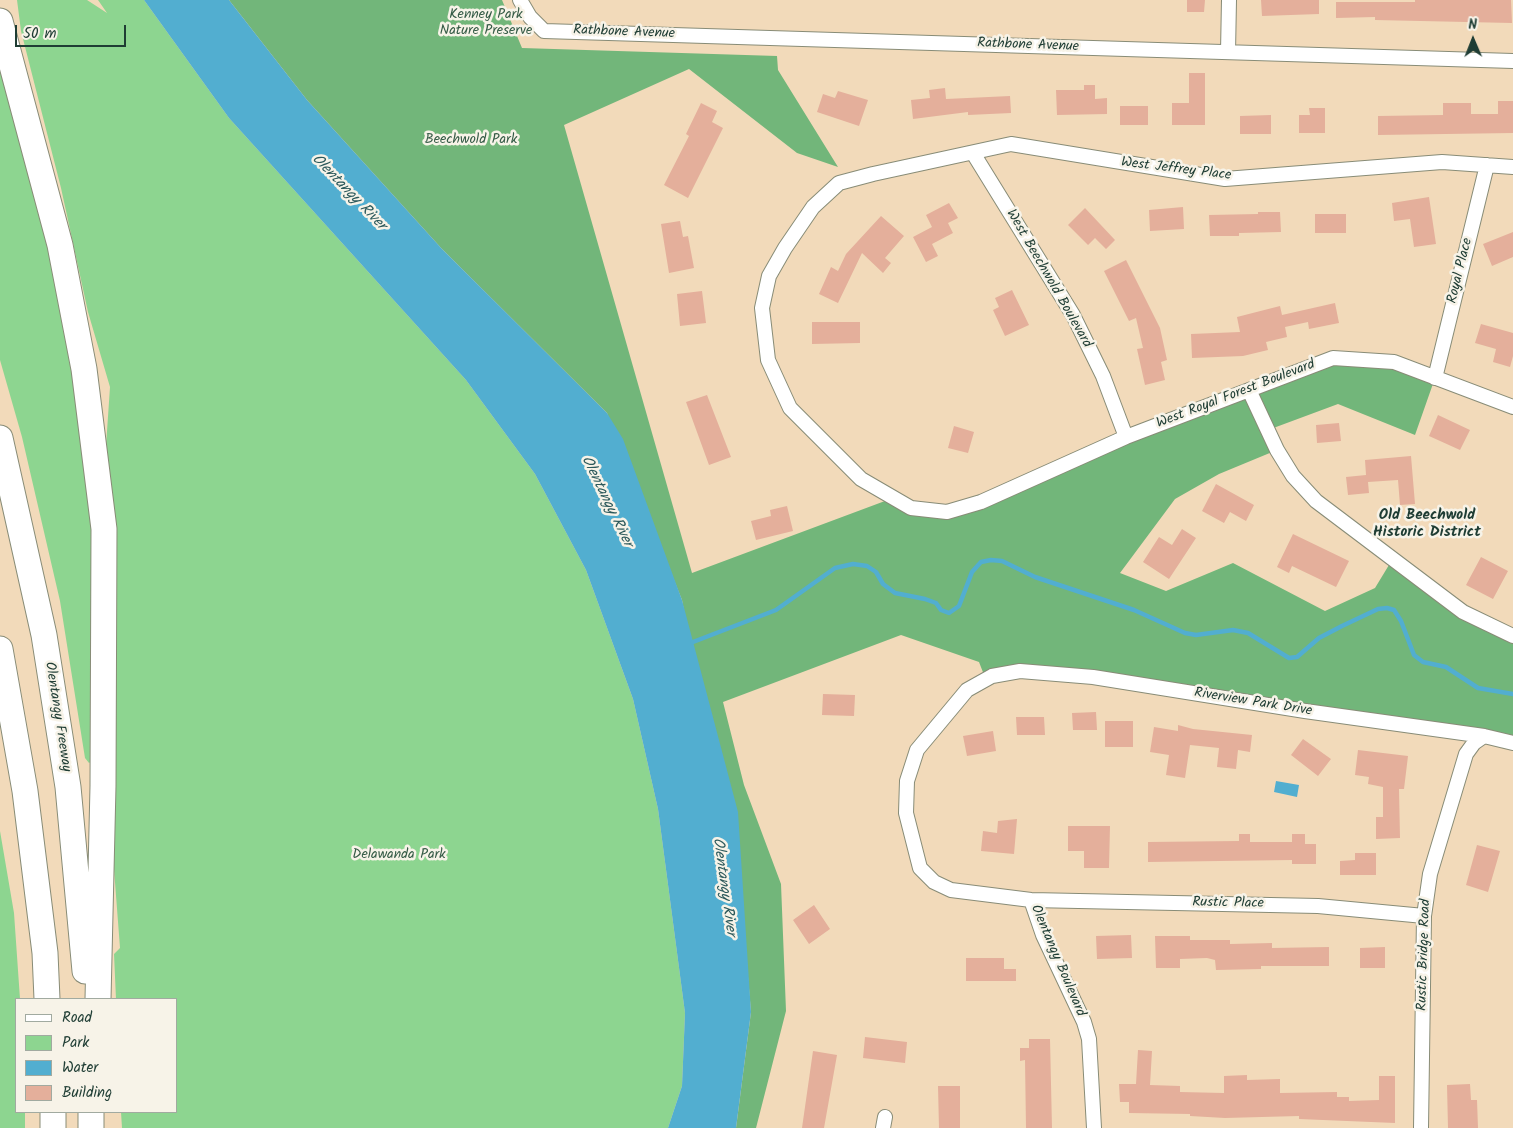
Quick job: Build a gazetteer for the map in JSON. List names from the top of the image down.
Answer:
{
  "streets": {
    "highway": ["Olentangy Freeway"],
    "street": [
      "Rathbone Avenue",
      "West Jeffrey Place",
      "Royal Place",
      "West Beechwold Boulevard",
      "West Royal Forest Boulevard",
      "Riverview Park Drive",
      "Rustic Place",
      "Rustic Bridge Road",
      "Olentangy Boulevard"
    ]
  },
  "crossings": [
    ["West Jeffrey Place", "Royal Place"],
    ["West Jeffrey Place", "West Beechwold Boulevard"],
    ["West Jeffrey Place", "West Royal Forest Boulevard"],
    ["Royal Place", "West Royal Forest Boulevard"],
    ["West Beechwold Boulevard", "West Royal Forest Boulevard"],
    ["Riverview Park Drive", "Rustic Bridge Road"],
    ["Riverview Park Drive", "Olentangy Boulevard"],
    ["Rustic Place", "Rustic Bridge Road"],
    ["Rustic Place", "Olentangy Boulevard"]
  ],
  "districts": ["Old Beechwold Historic District"],
  "water": ["Olentangy River"],
  "parks": ["Kenney Park Nature Preserve", "Beechwold Park", "Delawanda Park"],
  "legend": [
    "Road",
    "Park",
    "Water",
    "Building"
  ],
  "scale_bar": "50 m",
  "north": "top"
}
